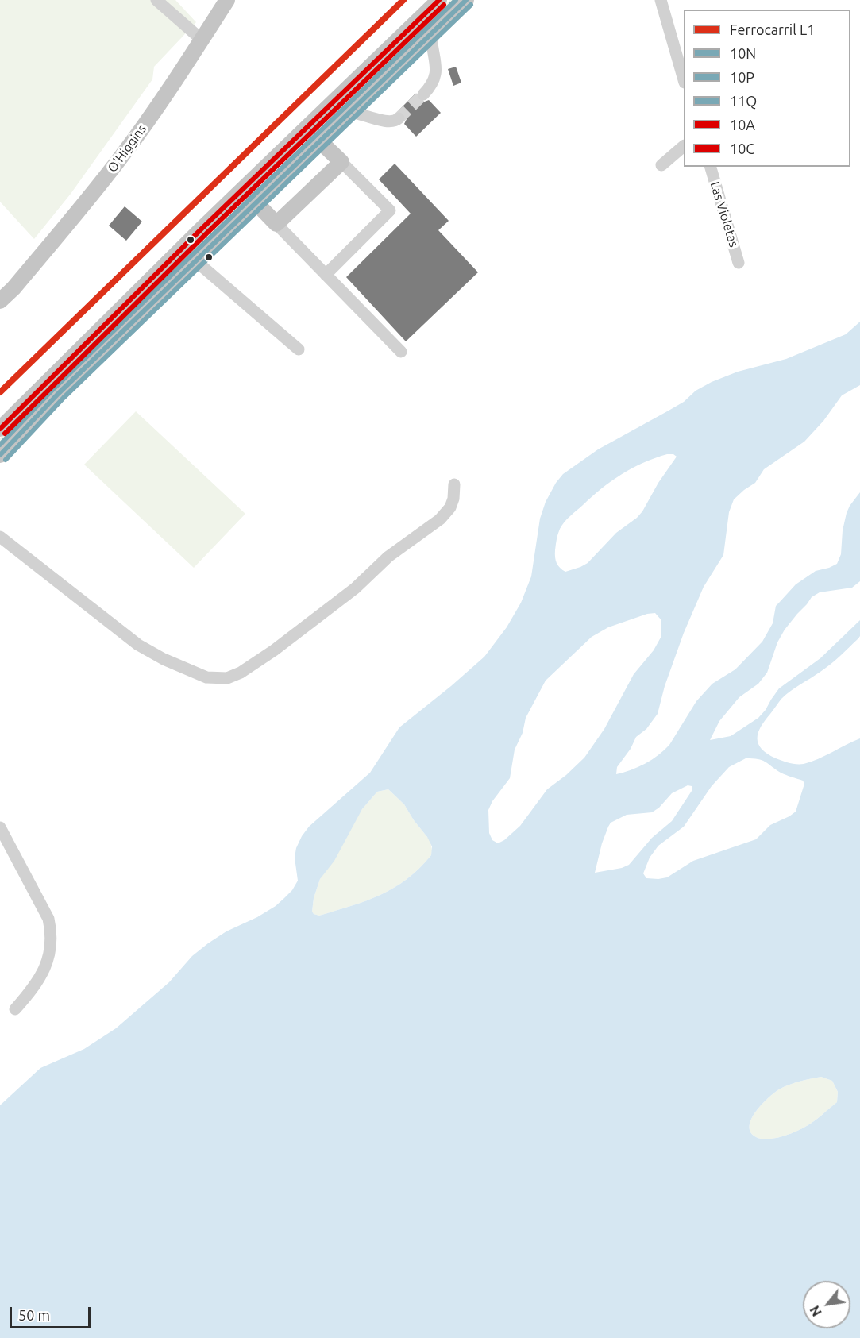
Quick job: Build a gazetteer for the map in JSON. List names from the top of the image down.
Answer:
{
  "streets": {
    "main road": ["O'Higgins"],
    "street": ["Las Violetas"]
  },
  "lines": [
    "rail line L1",
    "transit line 10N",
    "transit line 11Q",
    "transit line 10A",
    "transit line 10P",
    "transit line 10C"
  ],
  "legend": [
    "Ferrocarril L1",
    "10N",
    "10P",
    "11Q",
    "10A",
    "10C"
  ],
  "scale_bar": "50 m",
  "north": "bottom left"
}
